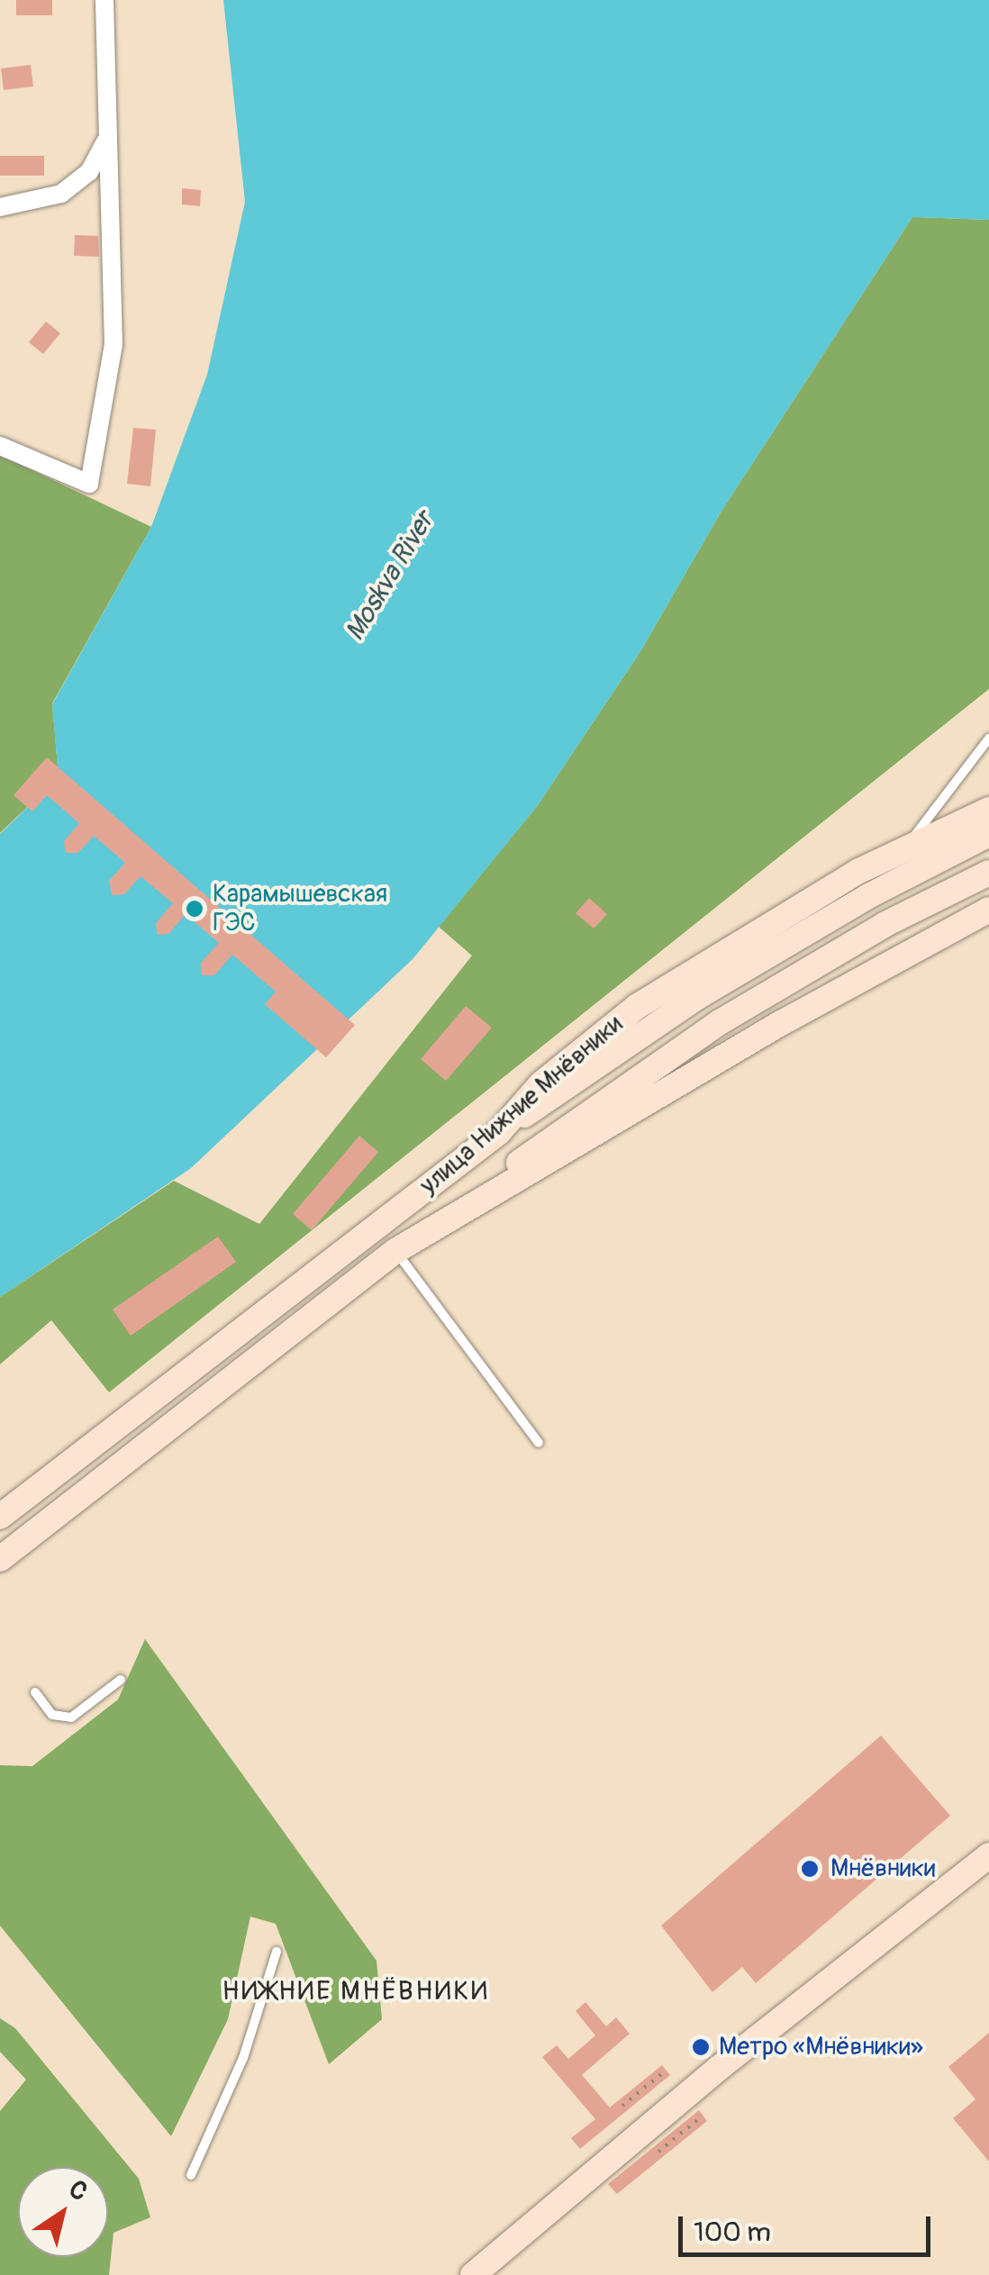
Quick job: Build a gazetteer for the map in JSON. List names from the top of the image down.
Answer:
{
  "streets": {
    "main road": ["улица Нижние Мнёвники"]
  },
  "districts": ["НИЖНИЕ МНЁВНИКИ"],
  "water": ["Moskva River"],
  "places": ["Карамышевская ГЭС", "Мнёвники", "Метро «Мнёвники»"],
  "scale_bar": "100 m",
  "north": "top right"
}
